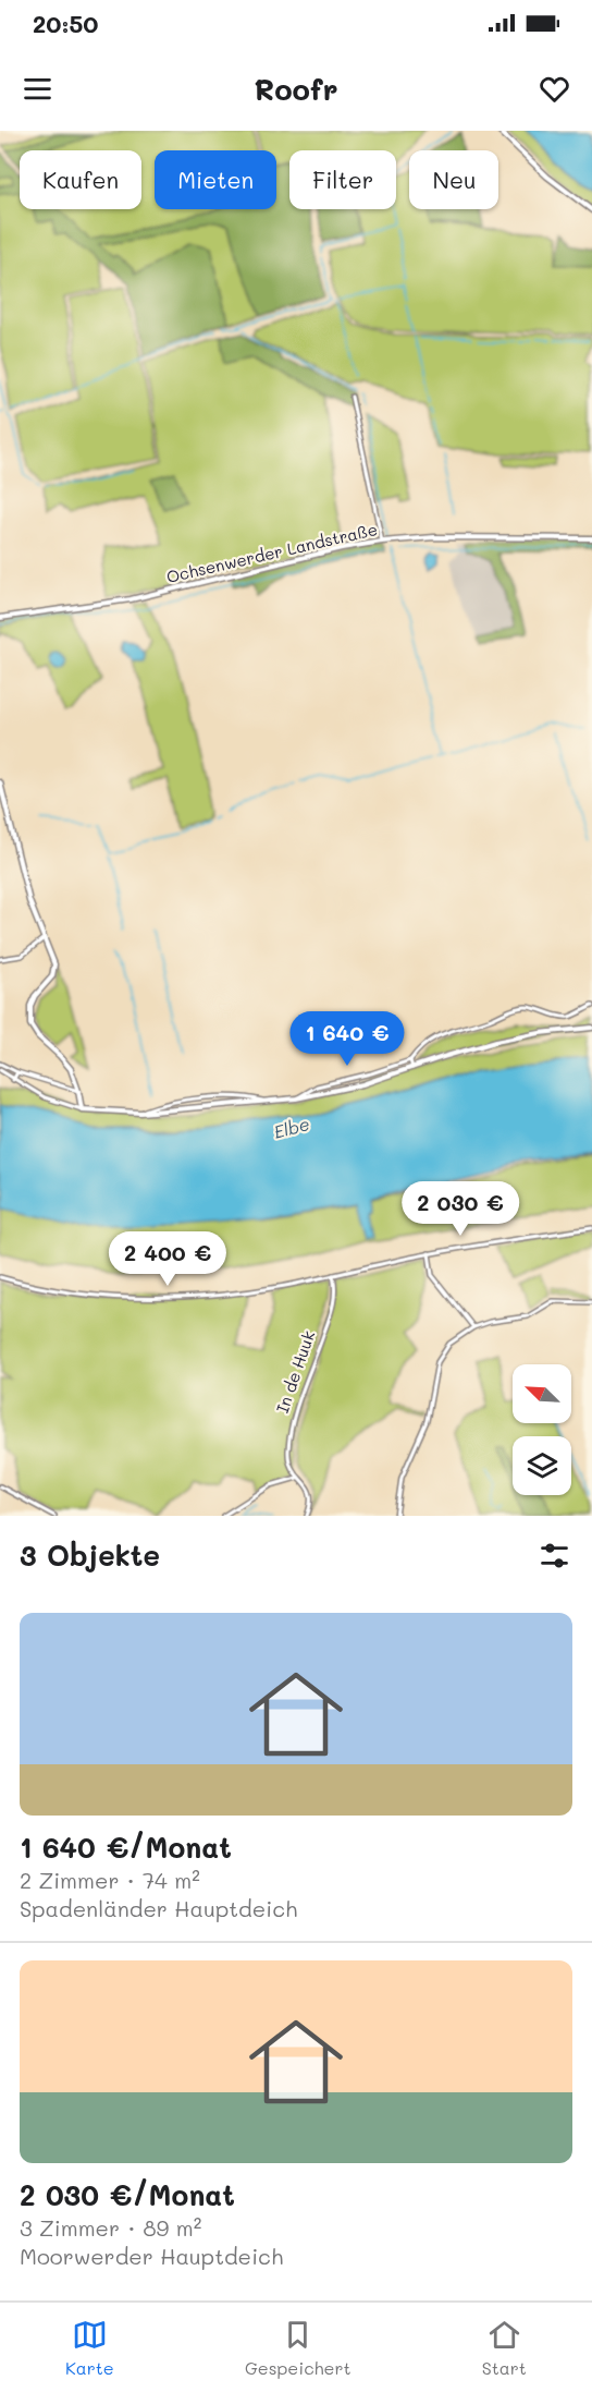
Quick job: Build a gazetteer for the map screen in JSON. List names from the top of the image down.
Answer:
{
  "streets": {
    "street": ["Ochsenwerder Landstraße", "In de Huuk"]
  },
  "water": ["Elbe"],
  "north": "top left",
  "page": {
    "status": "20:50",
    "header": "Roofr",
    "chip": [
      "Kaufen",
      "Mieten",
      "Filter",
      "Neu"
    ],
    "price": ["1 640 €", "2 030 €", "2 400 €"],
    "heading": "3 Objekte",
    "list": [
      {
        "name": "1 640 €/Monat",
        "note": "2 Zimmer · 74 m² · Spadenländer Hauptdeich"
      },
      {
        "name": "2 030 €/Monat",
        "note": "3 Zimmer · 89 m² · Moorwerder Hauptdeich"
      }
    ],
    "tabs": ["Karte", "Gespeichert", "Start"]
  }
}
